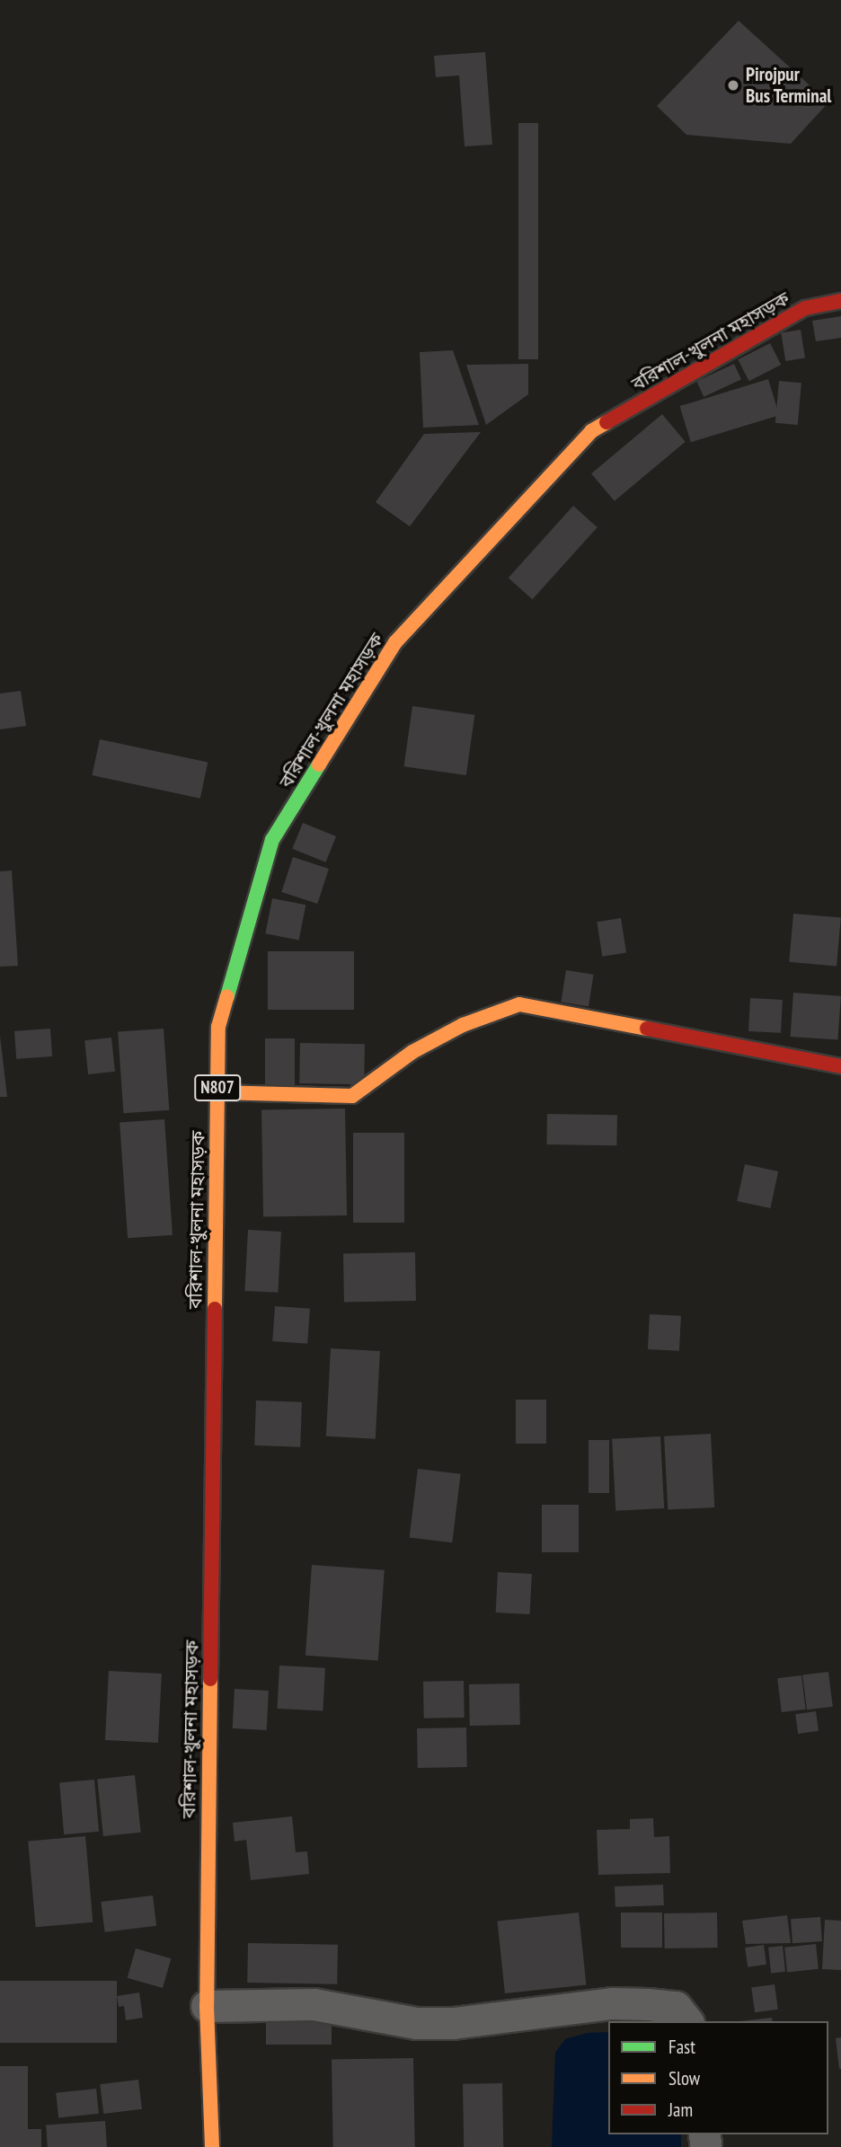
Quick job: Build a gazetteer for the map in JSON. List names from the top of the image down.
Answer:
{
  "streets": {
    "main road": ["বরিশাল-খুলনা মহাসড়ক", "N807"]
  },
  "places": ["Pirojpur Bus Terminal"],
  "legend": ["Fast", "Slow", "Jam"]
}
